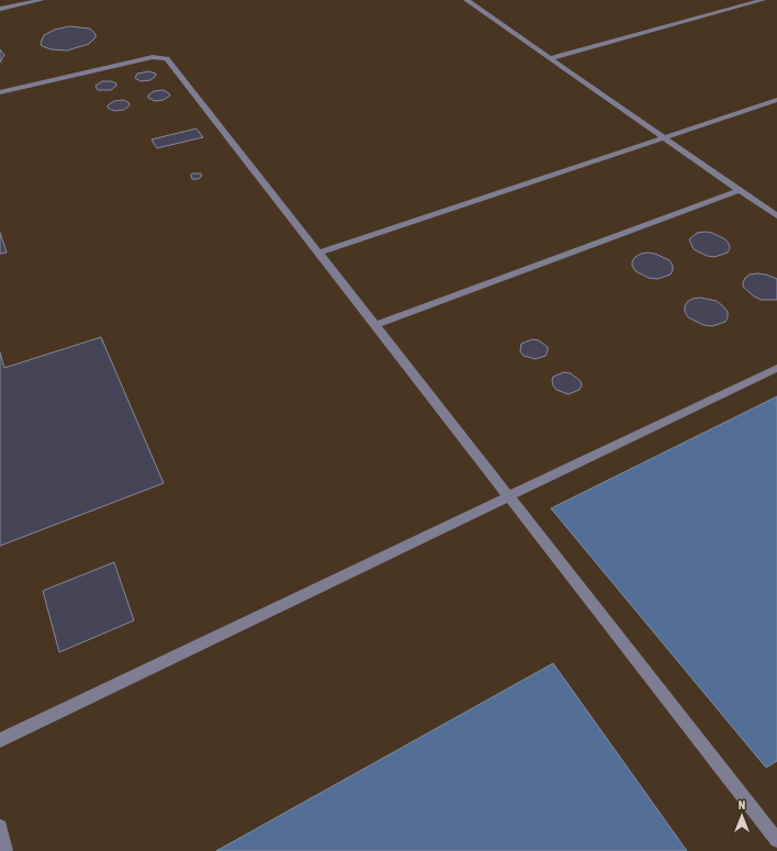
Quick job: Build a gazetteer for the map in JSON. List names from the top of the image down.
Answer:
{
  "north": "top"
}
